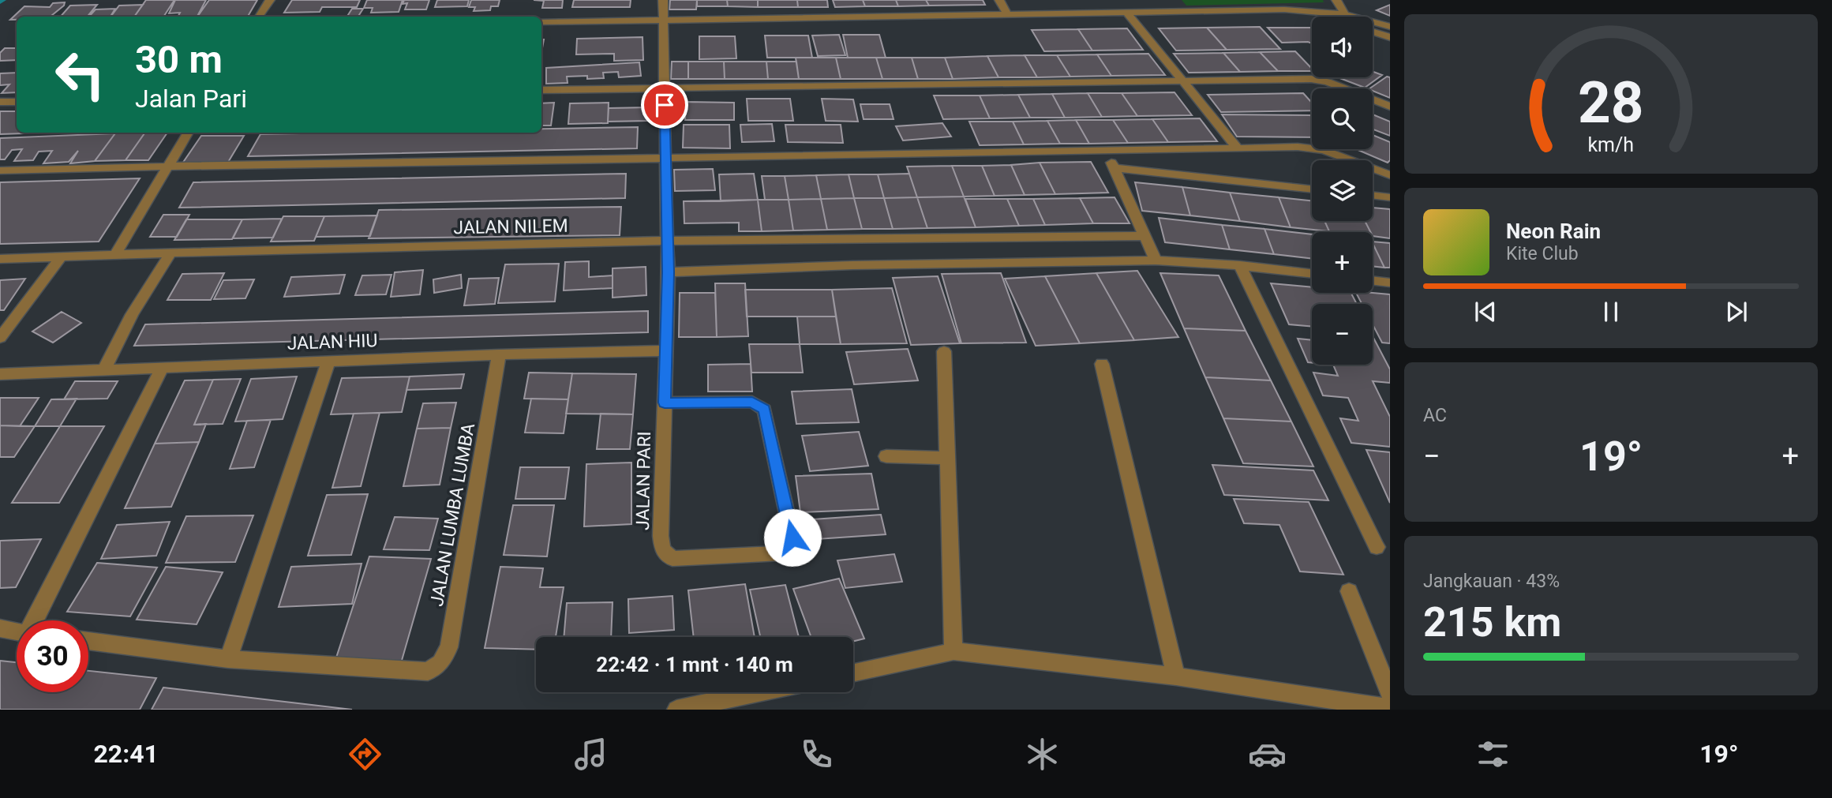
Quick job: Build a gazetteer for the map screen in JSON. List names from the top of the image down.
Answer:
{
  "streets": {
    "street": [
      "JALAN NILEM",
      "JALAN HIU",
      "JALAN PARI",
      "JALAN LUMBA LUMBA"
    ]
  },
  "crossings": [
    ["JALAN HIU", "JALAN LUMBA LUMBA"]
  ],
  "page": {
    "map_buttons": ["+", "−"],
    "turn": ["30 m", "Jalan Pari"],
    "song": ["Neon Rain", "Kite Club"],
    "tile": [
      "AC",
      ["Jangkauan · 43%", "215 km"]
    ],
    "heat": ["−", "19°", "+"],
    "limit": "30",
    "trip": "22:42 · 1 mnt · 140 m",
    "tabs": ["22:41", "19°"],
    "gauge": ["28", "km/h"]
  }
}
